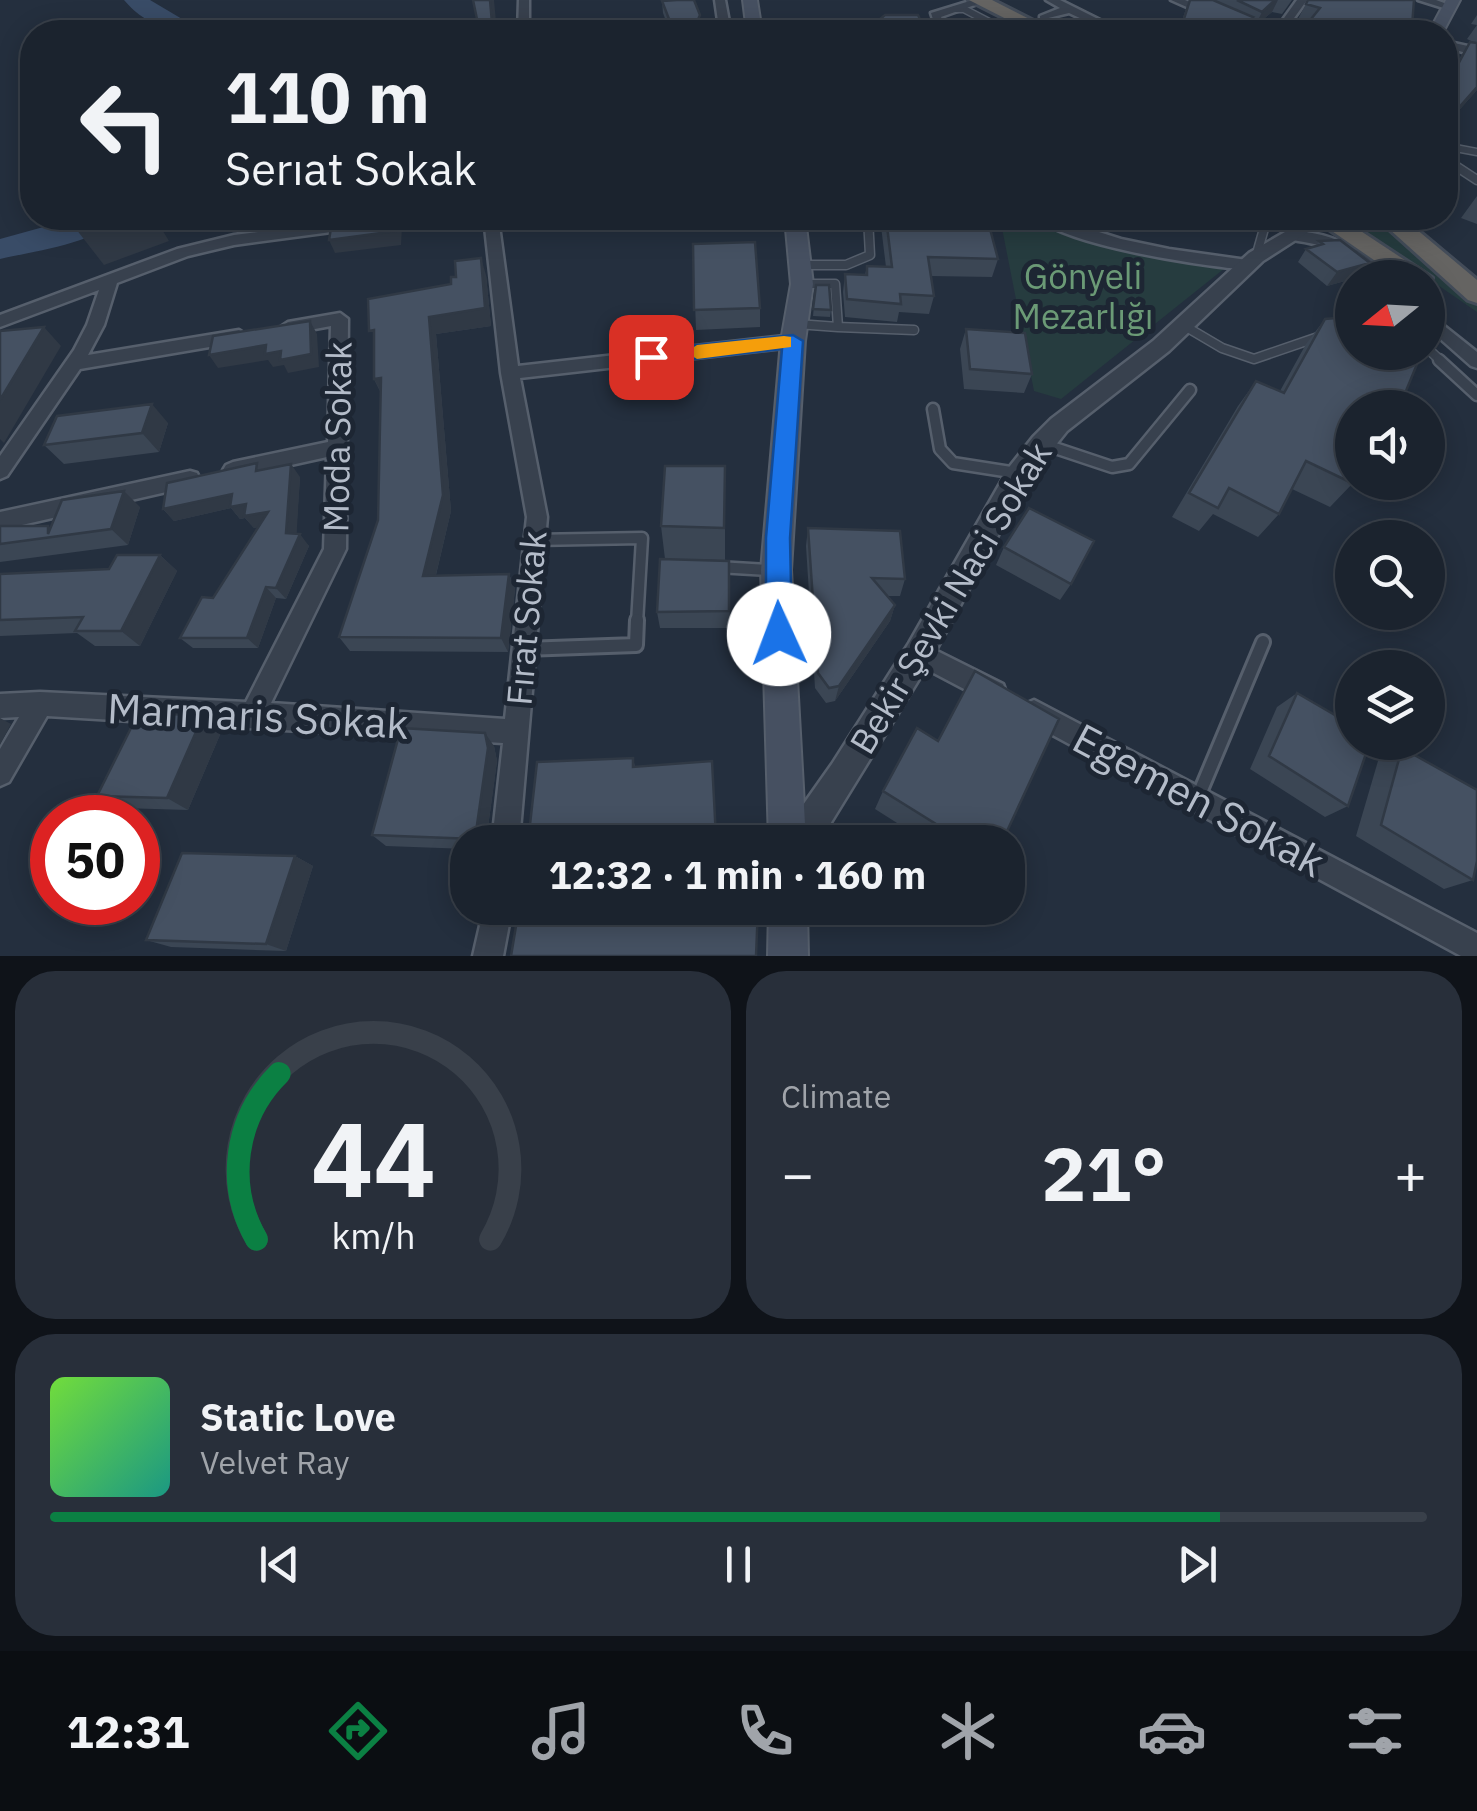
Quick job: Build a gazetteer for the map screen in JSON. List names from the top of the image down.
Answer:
{
  "streets": {
    "street": [
      "Moda Sokak",
      "Bekir Şevki Naci Sokak",
      "Fırat Sokak",
      "Marmaris Sokak",
      "Egemen Sokak"
    ]
  },
  "crossings": [
    ["Moda Sokak", "Marmaris Sokak"],
    ["Bekir Şevki Naci Sokak", "Egemen Sokak"],
    ["Fırat Sokak", "Marmaris Sokak"]
  ],
  "parks": ["Gönyeli Mezarlığı"],
  "north": "left",
  "page": {
    "turn": ["110 m", "Serıat Sokak"],
    "limit": "50",
    "trip": "12:32 · 1 min · 160 m",
    "tile": "Climate",
    "heat": ["−", "21°", "+"],
    "song": ["Static Love", "Velvet Ray"],
    "tabs": "12:31",
    "gauge": ["44", "km/h"]
  }
}
